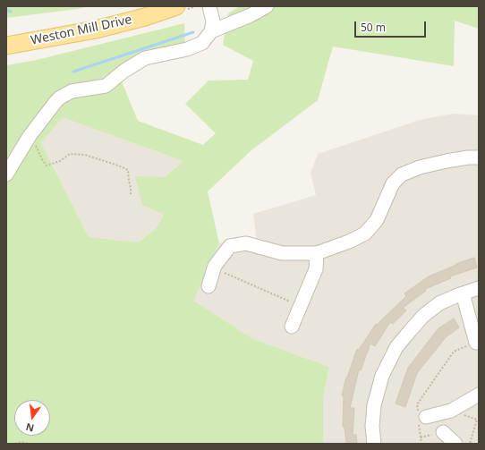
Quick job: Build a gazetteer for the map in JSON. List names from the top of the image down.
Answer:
{
  "streets": {
    "main road": ["Weston Mill Drive"]
  },
  "scale_bar": "50 m",
  "north": "bottom"
}
